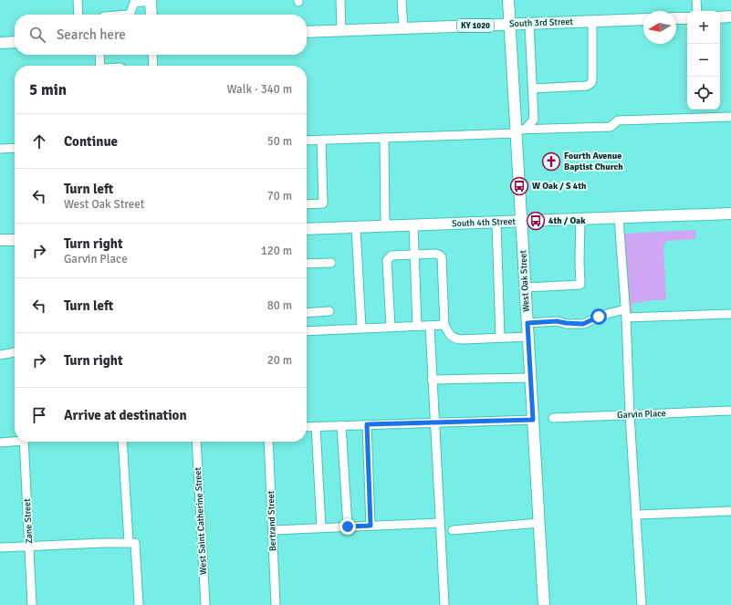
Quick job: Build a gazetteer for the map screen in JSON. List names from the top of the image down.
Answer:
{
  "streets": {
    "main road": [
      "South 3rd Street",
      "KY 1020",
      "South 4th Street",
      "West Oak Street"
    ],
    "street": [
      "Garvin Place",
      "Zane Street",
      "West Saint Catherine Street",
      "Bertrand Street"
    ]
  },
  "crossings": [
    ["South 3rd Street", "West Oak Street"],
    ["South 4th Street", "West Oak Street"]
  ],
  "places": {
    "church": ["Fourth Avenue Baptist Church"],
    "bus stop": ["W Oak / S 4th", "4th / Oak"]
  },
  "north": "left",
  "page": {
    "map_buttons": ["+", "−"],
    "search": "Search here",
    "heading": ["5 min", "Walk · 340 m"],
    "list": [
      ["Continue", "50 m"],
      ["Turn left", "West Oak Street", "70 m"],
      ["Turn right", "Garvin Place", "120 m"],
      ["Turn left", "80 m"],
      ["Turn right", "20 m"],
      "Arrive at destination"
    ]
  }
}
